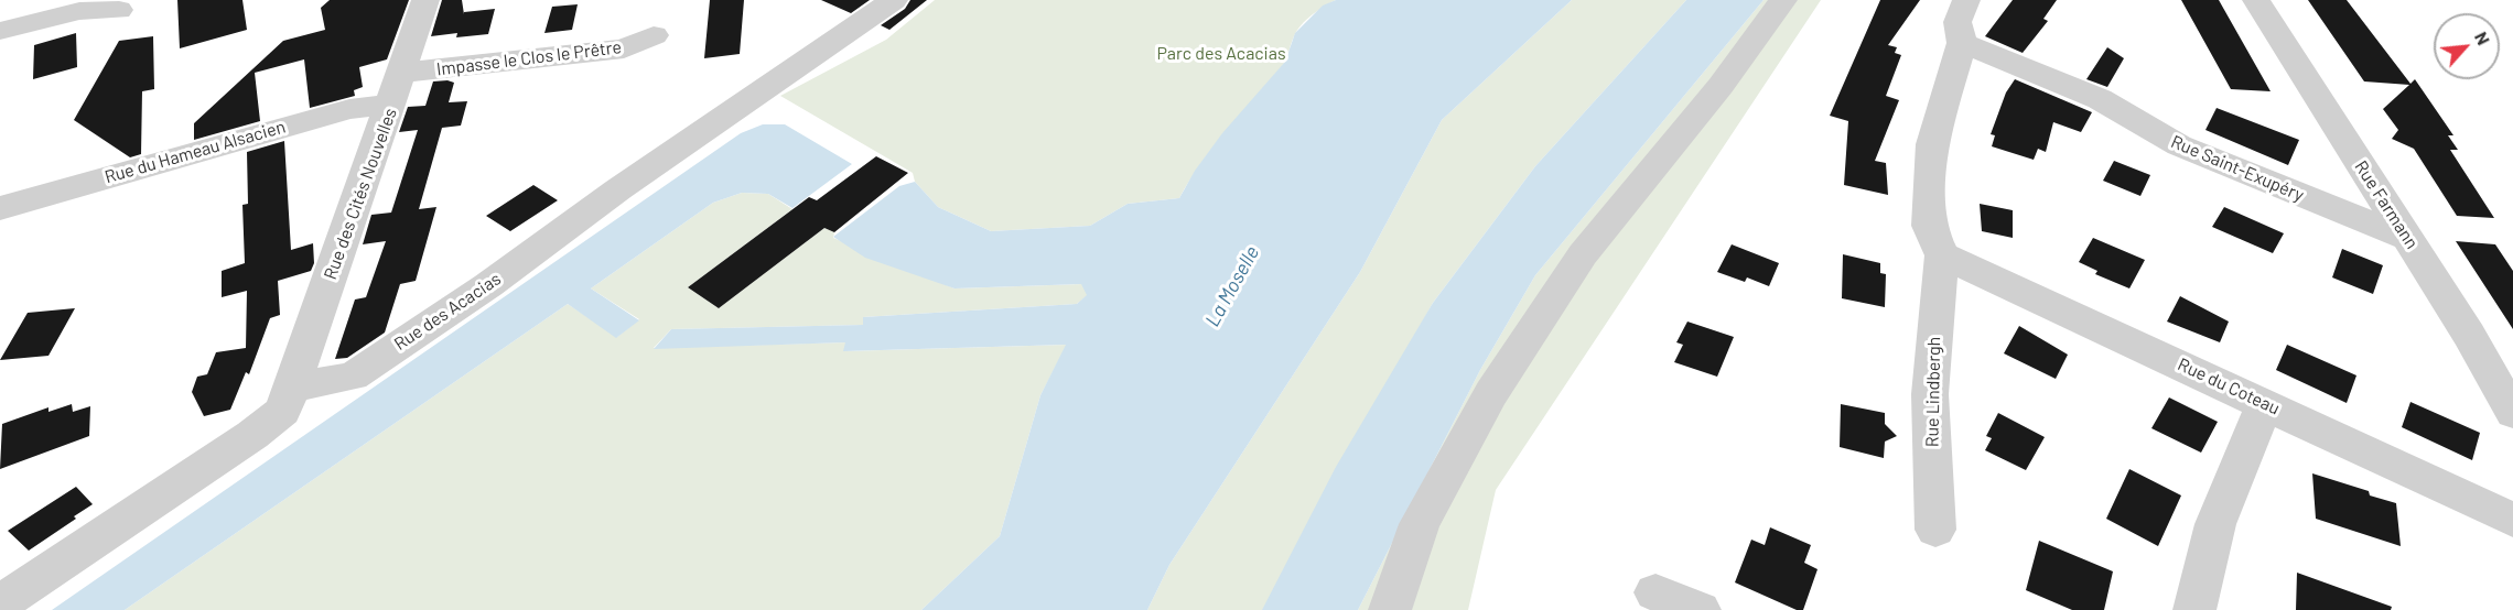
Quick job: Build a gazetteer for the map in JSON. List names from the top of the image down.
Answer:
{
  "streets": {
    "street": [
      "Impasse le Clos le Prêtre",
      "Rue du Hameau Alsacien",
      "Rue Saint-Exupéry",
      "Rue des Cités Nouvelles",
      "Rue Farmann",
      "Rue des Acacias",
      "Rue du Coteau",
      "Rue Lindbergh"
    ]
  },
  "crossings": [
    ["Impasse le Clos le Prêtre", "Rue des Cités Nouvelles"],
    ["Rue du Hameau Alsacien", "Rue des Cités Nouvelles"],
    ["Rue Saint-Exupéry", "Rue Farmann"],
    ["Rue des Cités Nouvelles", "Rue des Acacias"],
    ["Rue du Coteau", "Rue Lindbergh"]
  ],
  "water": ["La Moselle"],
  "parks": ["Parc des Acacias"],
  "north": "top right"
}
